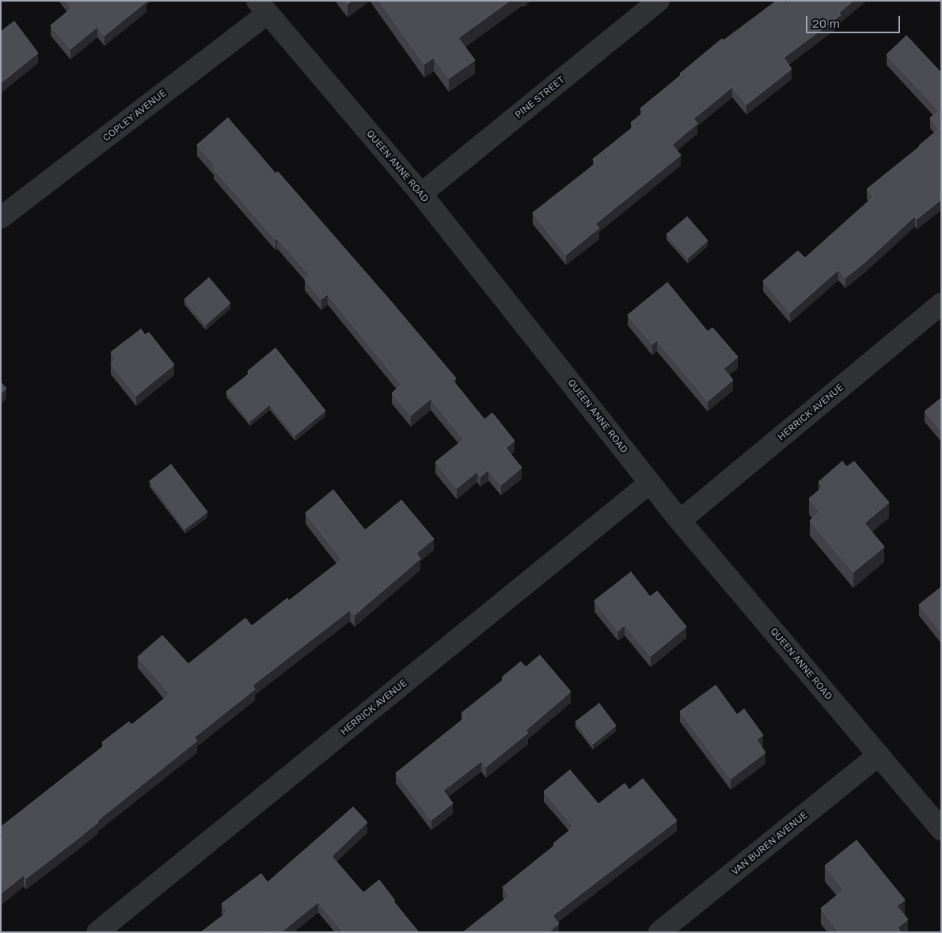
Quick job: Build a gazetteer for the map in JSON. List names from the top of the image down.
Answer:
{
  "streets": {
    "street": [
      "PINE STREET",
      "COPLEY AVENUE",
      "QUEEN ANNE ROAD",
      "HERRICK AVENUE",
      "VAN BUREN AVENUE"
    ]
  },
  "crossings": [
    ["PINE STREET", "QUEEN ANNE ROAD"],
    ["COPLEY AVENUE", "QUEEN ANNE ROAD"],
    ["QUEEN ANNE ROAD", "HERRICK AVENUE"],
    ["QUEEN ANNE ROAD", "VAN BUREN AVENUE"]
  ],
  "scale_bar": "20 m"
}
